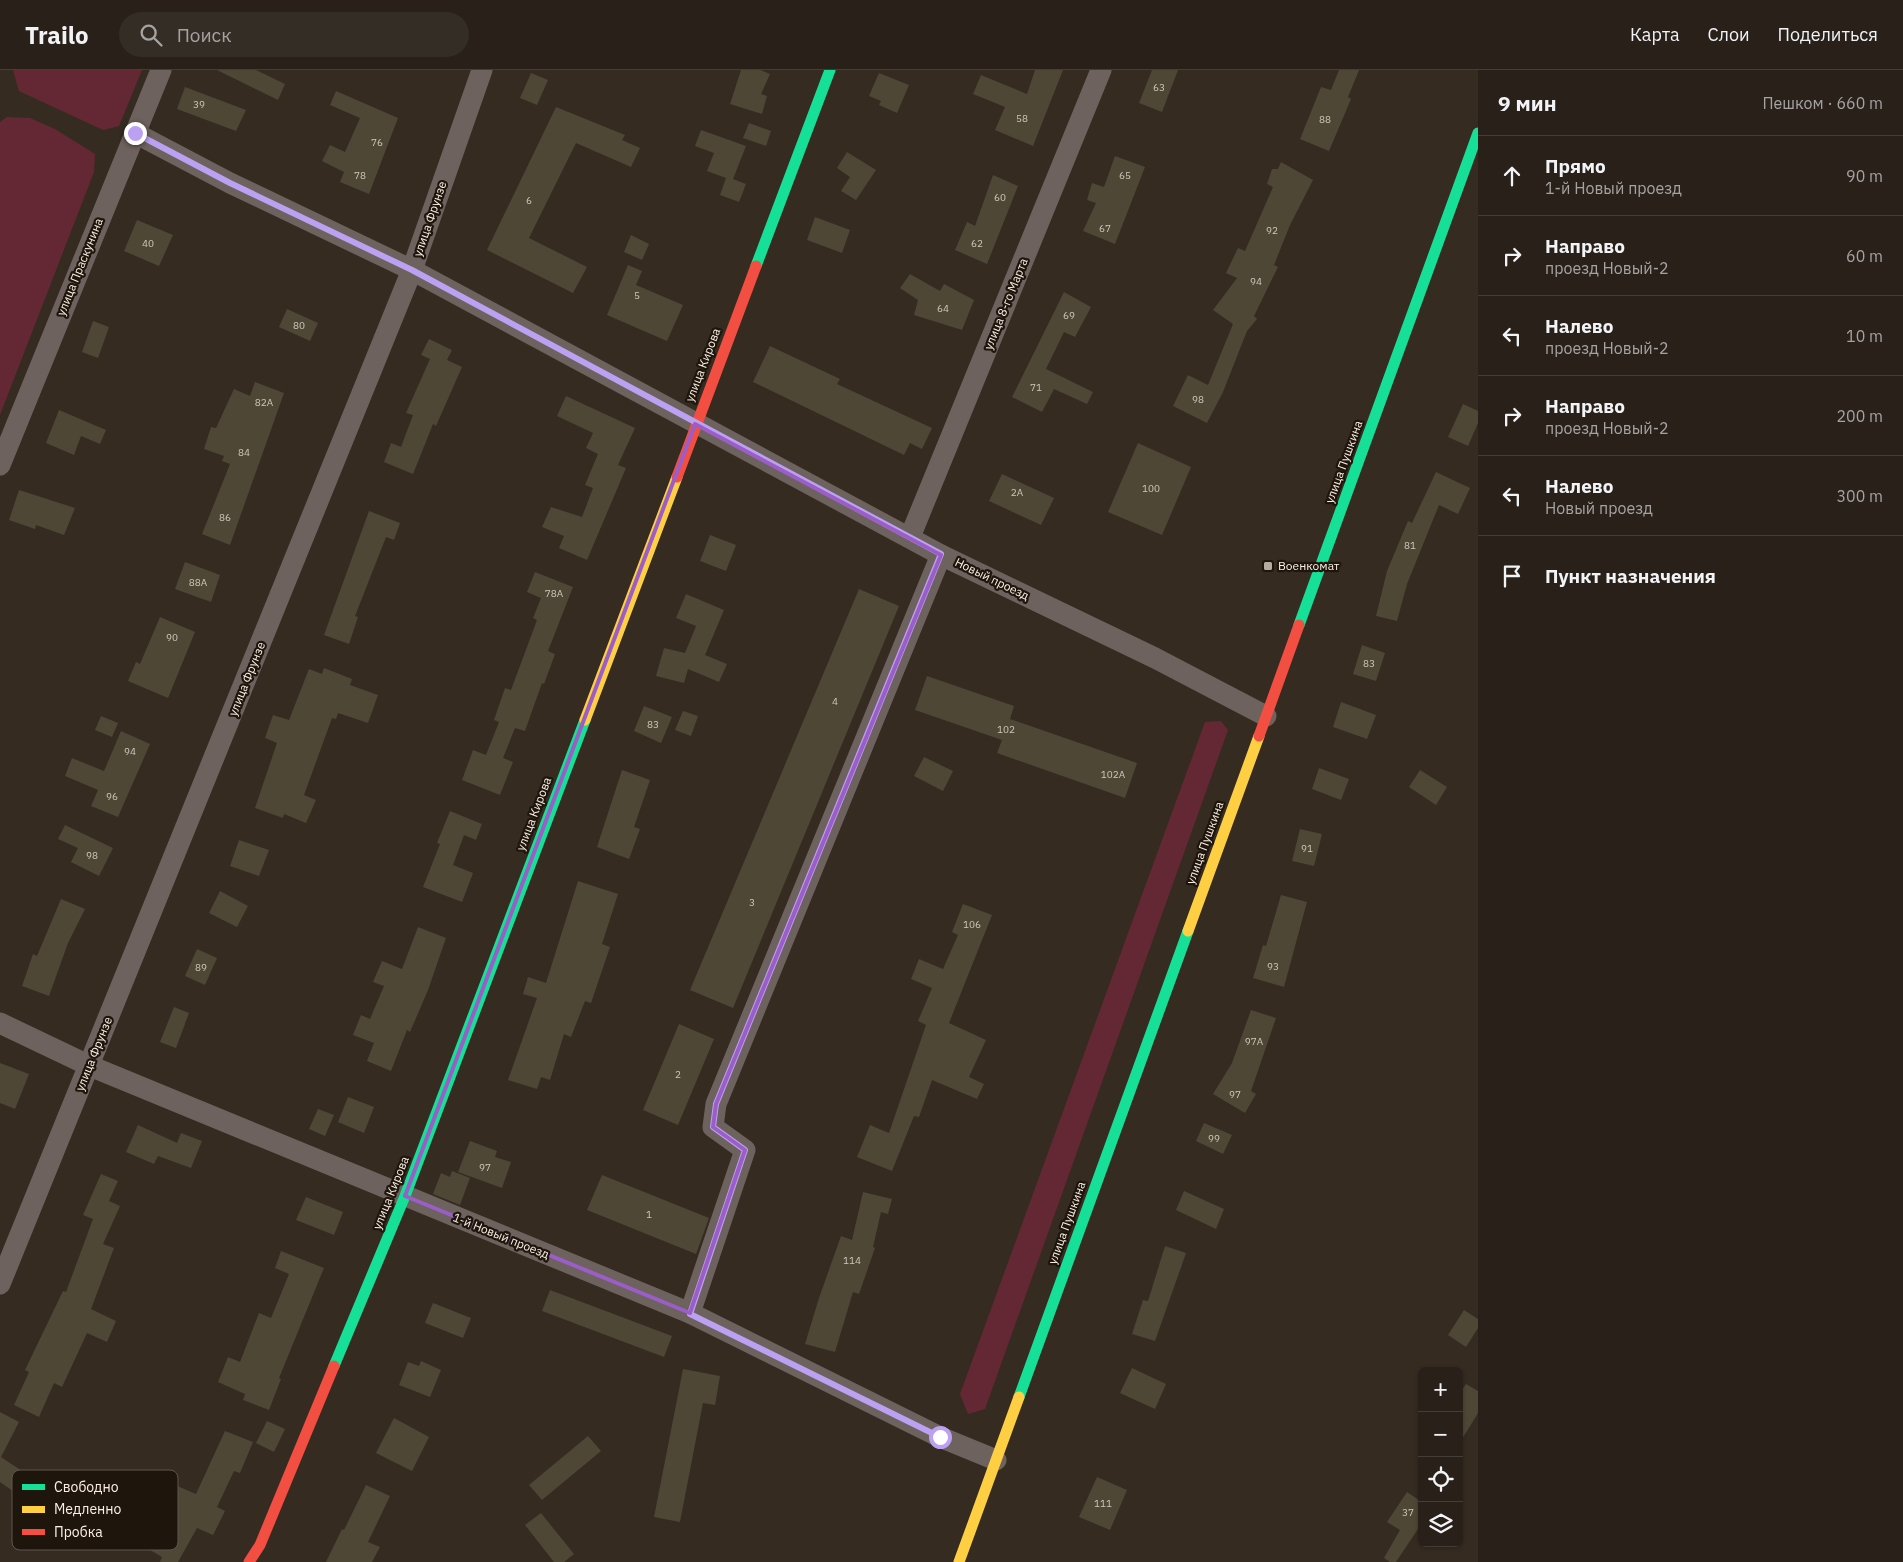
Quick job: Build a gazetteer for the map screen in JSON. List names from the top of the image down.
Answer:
{
  "streets": {
    "street": [
      "улица Фрунзе",
      "улица Праскунина",
      "улица 8-го Марта",
      "улица Кирова",
      "улица Пушкина",
      "Новый проезд",
      "1-й Новый проезд"
    ]
  },
  "crossings": [
    ["улица Фрунзе", "Новый проезд"],
    ["улица Фрунзе", "1-й Новый проезд"],
    ["улица Праскунина", "Новый проезд"],
    ["улица 8-го Марта", "Новый проезд"],
    ["улица Кирова", "Новый проезд"],
    ["улица Кирова", "1-й Новый проезд"],
    ["улица Пушкина", "Новый проезд"],
    ["улица Пушкина", "1-й Новый проезд"]
  ],
  "places": {
    "transit": ["Военкомат"]
  },
  "house_numbers": [
    "63",
    "39",
    "58",
    "88",
    "76",
    "78",
    "65",
    "60",
    "6",
    "67",
    "92",
    "40",
    "62",
    "94",
    "5",
    "64",
    "69",
    "80",
    "71",
    "98",
    "82А",
    "84",
    "100",
    "2А",
    "86",
    "81",
    "88А",
    "78А",
    "90",
    "83",
    "4",
    "83",
    "102",
    "94",
    "102А",
    "96",
    "91",
    "98",
    "3",
    "106",
    "93",
    "89",
    "97А",
    "2",
    "97",
    "99",
    "97",
    "1",
    "114",
    "111",
    "37"
  ],
  "legend": ["Свободно", "Медленно", "Пробка"],
  "page": {
    "header": "Trailo",
    "search": "Поиск",
    "nav": ["Карта", "Слои", "Поделиться"],
    "heading": ["9 мин", "Пешком · 660 m"],
    "list": [
      ["Прямо", "1-й Новый проезд", "90 m"],
      ["Направо", "проезд Новый-2", "60 m"],
      ["Налево", "проезд Новый-2", "10 m"],
      ["Направо", "проезд Новый-2", "200 m"],
      ["Налево", "Новый проезд", "300 m"],
      "Пункт назначения"
    ],
    "map_buttons": ["+", "−"]
  }
}
